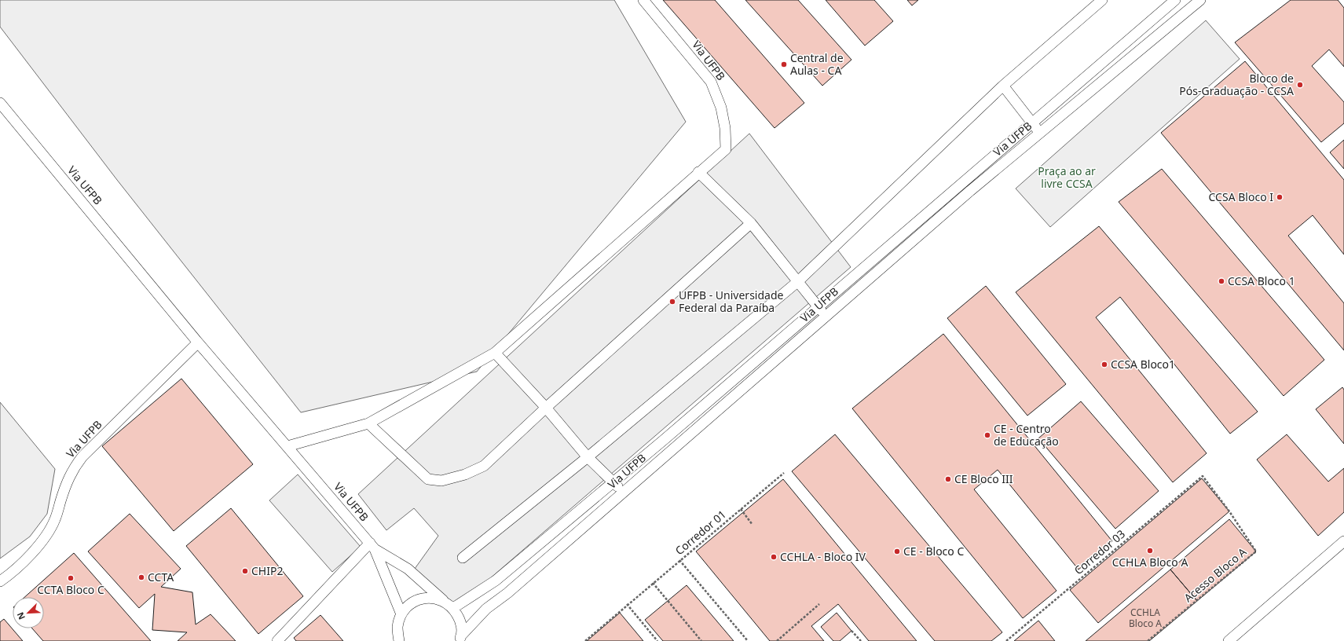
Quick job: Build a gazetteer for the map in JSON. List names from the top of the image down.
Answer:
{
  "streets": {
    "lane": ["Via UFPB"],
    "path": ["Corredor 01", "Corredor 03", "Acesso Bloco A"]
  },
  "crossings": [
    ["Corredor 03", "Acesso Bloco A"]
  ],
  "parks": ["Praça ao ar livre CCSA"],
  "places": [
    "Central de Aulas - CA",
    "Bloco de Pós-Graduação - CCSA",
    "CCSA Bloco I",
    "CCSA Bloco 1",
    "UFPB - Universidade Federal da Paraíba",
    "CCSA Bloco1",
    "CE - Centro de Educação",
    "CE Bloco III",
    "CCHLA Bloco A",
    "CE - Bloco C",
    "CCHLA - Bloco IV",
    "CHIP2",
    "CCTA",
    "CCTA Bloco C"
  ],
  "house_numbers": ["CCHLA Bloco A"],
  "north": "bottom left"
}
